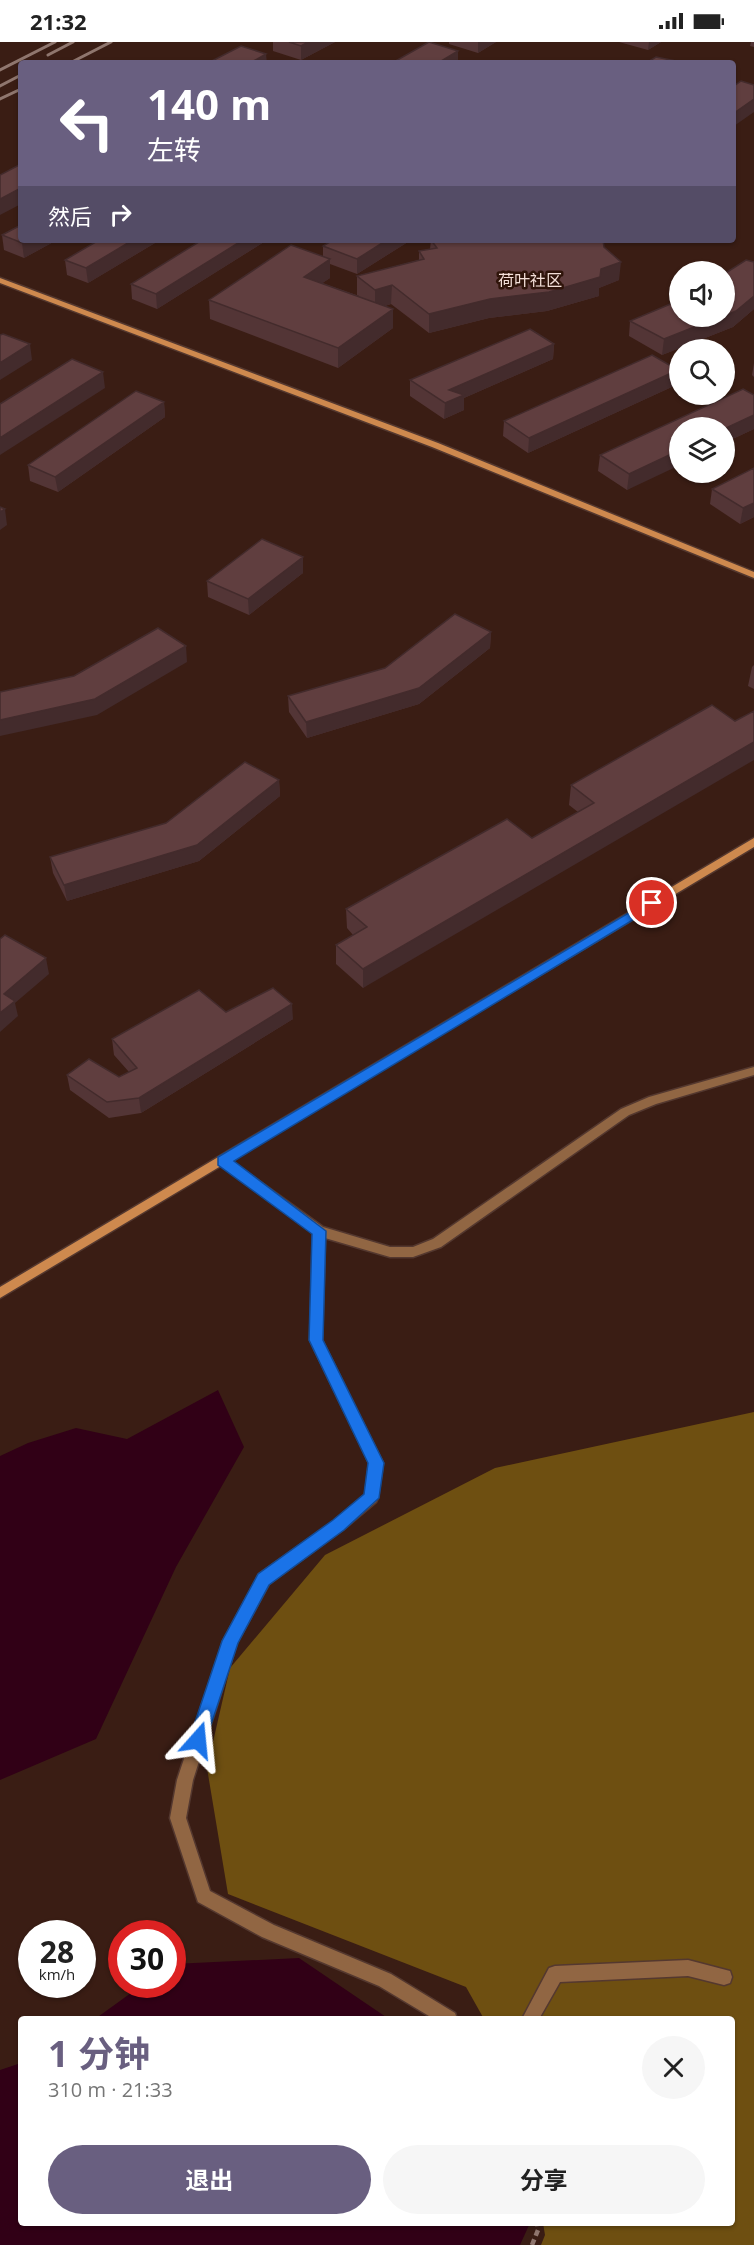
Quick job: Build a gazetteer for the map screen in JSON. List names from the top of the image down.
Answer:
{
  "districts": ["荷叶社区"],
  "page": {
    "status": "21:32",
    "turn": ["140 m", "左转"],
    "then": "然后",
    "speed": "28 km/h",
    "limit": "30",
    "heading": ["1 分钟", "310 m · 21:33"],
    "buttons": ["退出", "分享"]
  }
}
